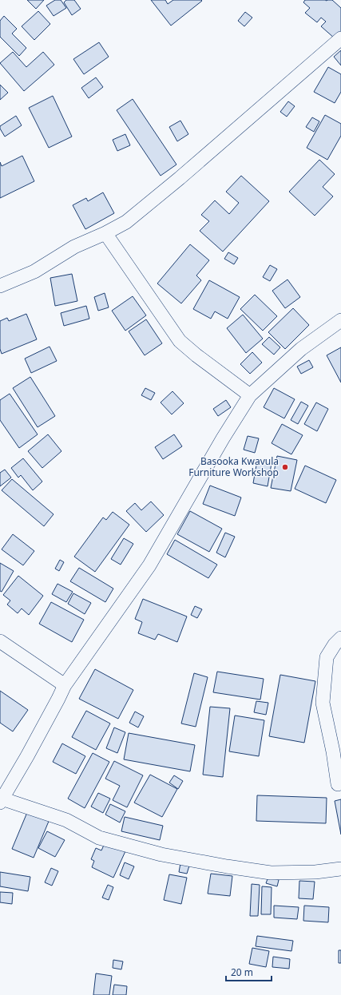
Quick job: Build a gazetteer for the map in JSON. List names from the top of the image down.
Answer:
{
  "places": ["Basooka Kwavula Furniture Workshop"],
  "scale_bar": "20 m"
}
